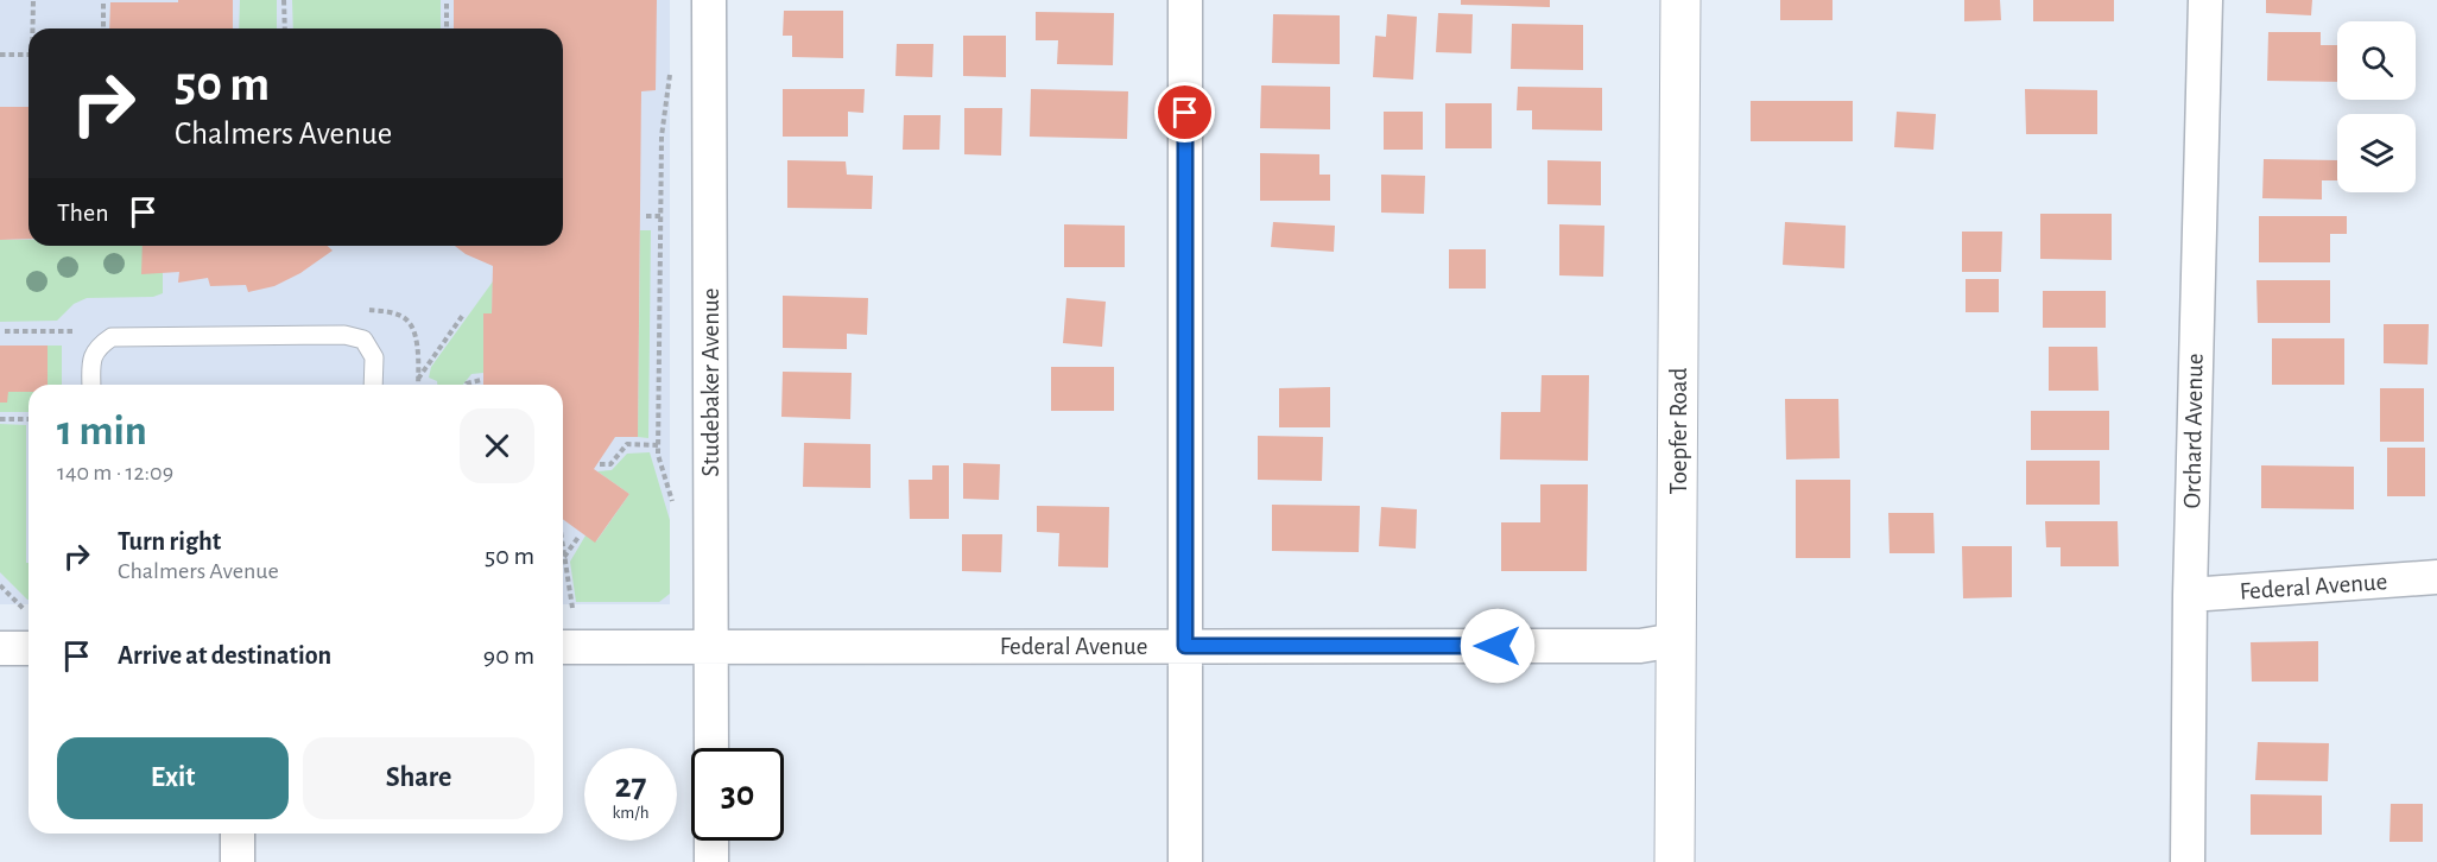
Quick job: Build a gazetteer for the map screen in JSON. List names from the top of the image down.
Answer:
{
  "streets": {
    "street": [
      "Studebaker Avenue",
      "Toepfer Road",
      "Orchard Avenue",
      "Federal Avenue"
    ]
  },
  "crossings": [
    ["Studebaker Avenue", "Federal Avenue"],
    ["Toepfer Road", "Federal Avenue"],
    ["Orchard Avenue", "Federal Avenue"]
  ],
  "page": {
    "turn": ["50 m", "Chalmers Avenue"],
    "then": "Then",
    "heading": ["1 min", "140 m · 12:09"],
    "list": [
      {
        "name": "Turn right",
        "note": "Chalmers Avenue",
        "value": "50 m"
      },
      {
        "name": "Arrive at destination",
        "value": "90 m"
      }
    ],
    "buttons": ["Exit", "Share"],
    "speed": "27 km/h",
    "limit": "30"
  }
}
